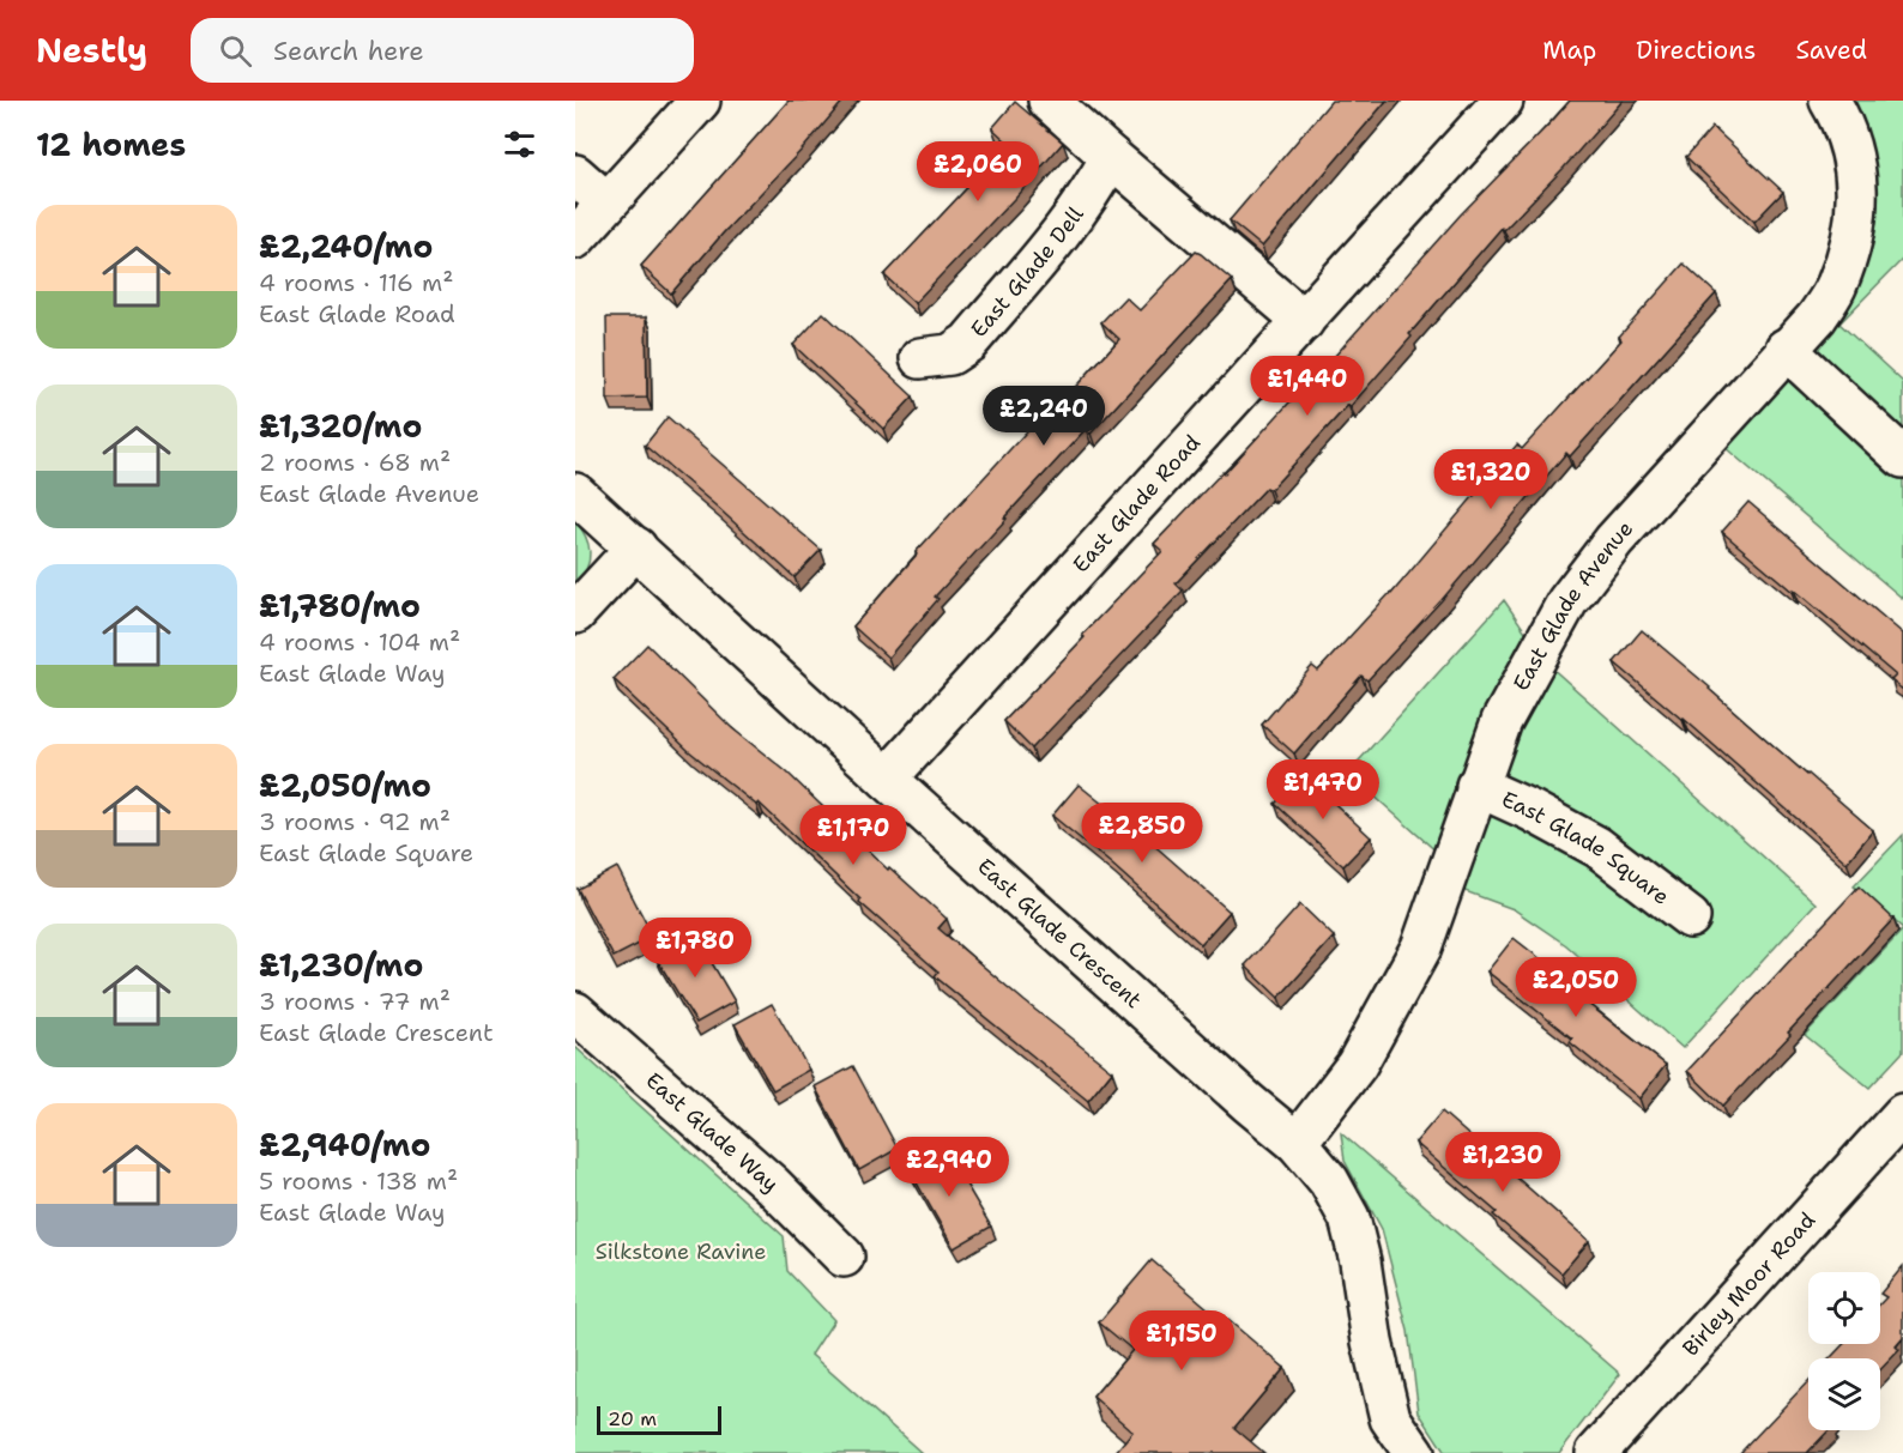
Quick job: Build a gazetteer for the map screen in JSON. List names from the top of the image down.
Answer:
{
  "streets": {
    "street": [
      "East Glade Dell",
      "East Glade Road",
      "East Glade Avenue",
      "East Glade Square",
      "East Glade Crescent",
      "East Glade Way",
      "Birley Moor Road"
    ]
  },
  "crossings": [
    ["East Glade Road", "East Glade Crescent"],
    ["East Glade Avenue", "East Glade Square"],
    ["East Glade Avenue", "East Glade Crescent"]
  ],
  "parks": ["Silkstone Ravine"],
  "scale_bar": "20 m",
  "page": {
    "header": "Nestly",
    "search": "Search here",
    "nav": ["Map", "Directions", "Saved"],
    "heading": "12 homes",
    "price": [
      "£2,060",
      "£1,440",
      "£2,240",
      "£1,320",
      "£1,470",
      "£2,850",
      "£1,170",
      "£1,780",
      "£2,050",
      "£1,230",
      "£2,940",
      "£1,150"
    ],
    "list": [
      {
        "name": "£2,240/mo",
        "note": "4 rooms · 116 m² · East Glade Road"
      },
      {
        "name": "£1,320/mo",
        "note": "2 rooms · 68 m² · East Glade Avenue"
      },
      {
        "name": "£1,780/mo",
        "note": "4 rooms · 104 m² · East Glade Way"
      },
      {
        "name": "£2,050/mo",
        "note": "3 rooms · 92 m² · East Glade Square"
      },
      {
        "name": "£1,230/mo",
        "note": "3 rooms · 77 m² · East Glade Crescent"
      },
      {
        "name": "£2,940/mo",
        "note": "5 rooms · 138 m² · East Glade Way"
      }
    ],
    "scale": "20 m"
  }
}
